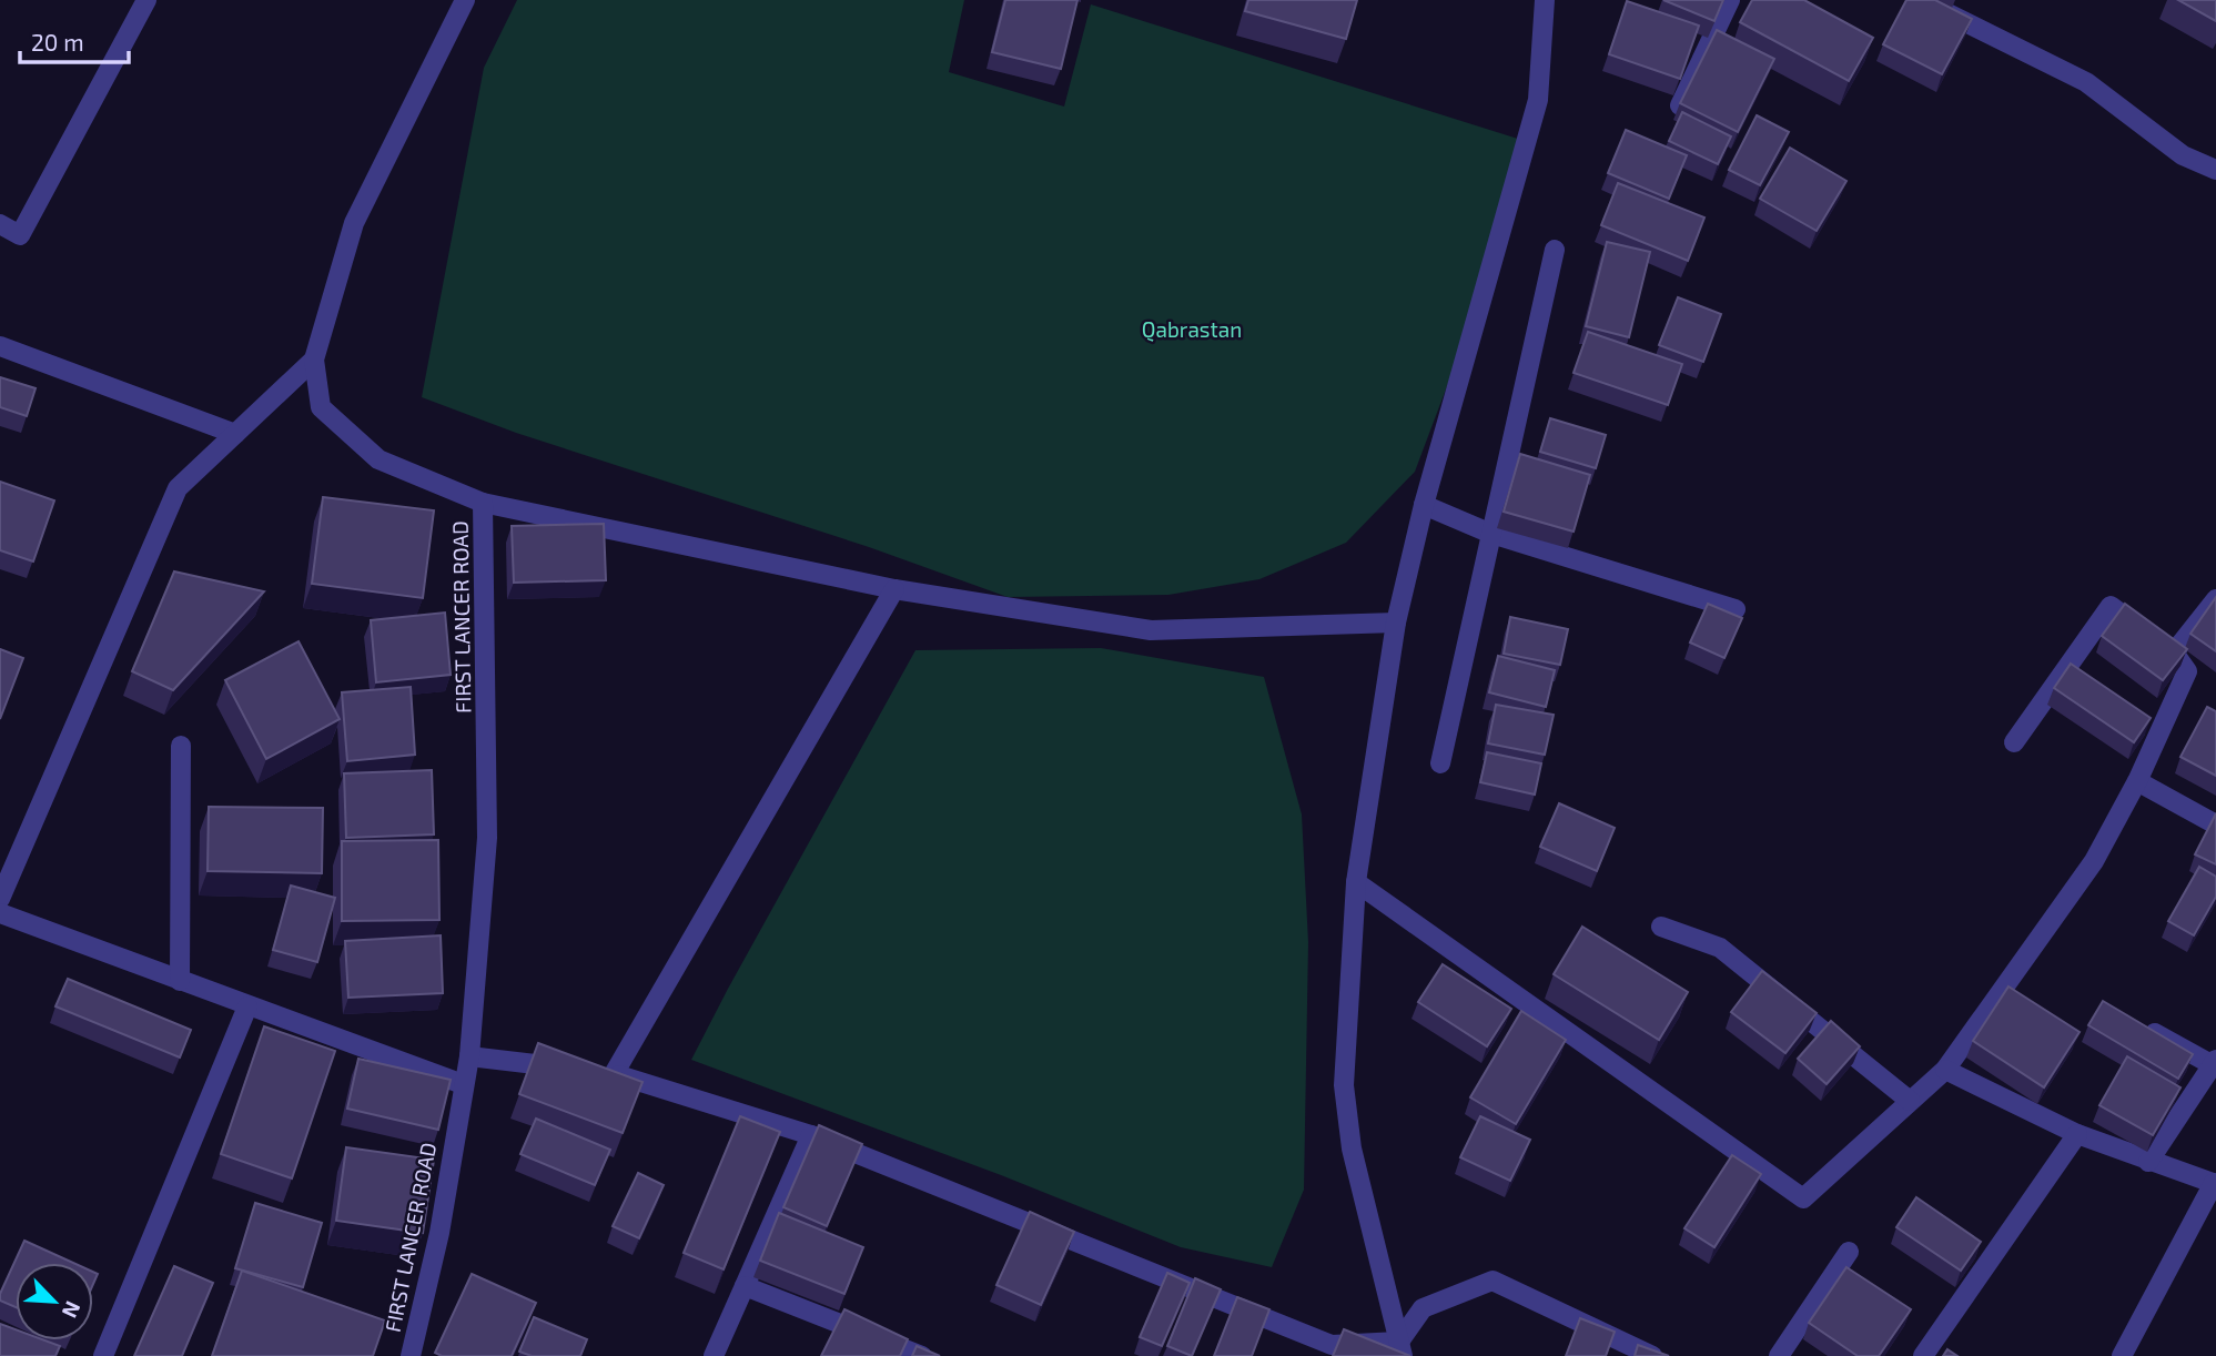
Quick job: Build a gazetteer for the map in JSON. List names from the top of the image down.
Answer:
{
  "streets": {
    "street": ["FIRST LANCER ROAD"]
  },
  "parks": ["Qabrastan"],
  "scale_bar": "20 m",
  "north": "bottom right"
}
